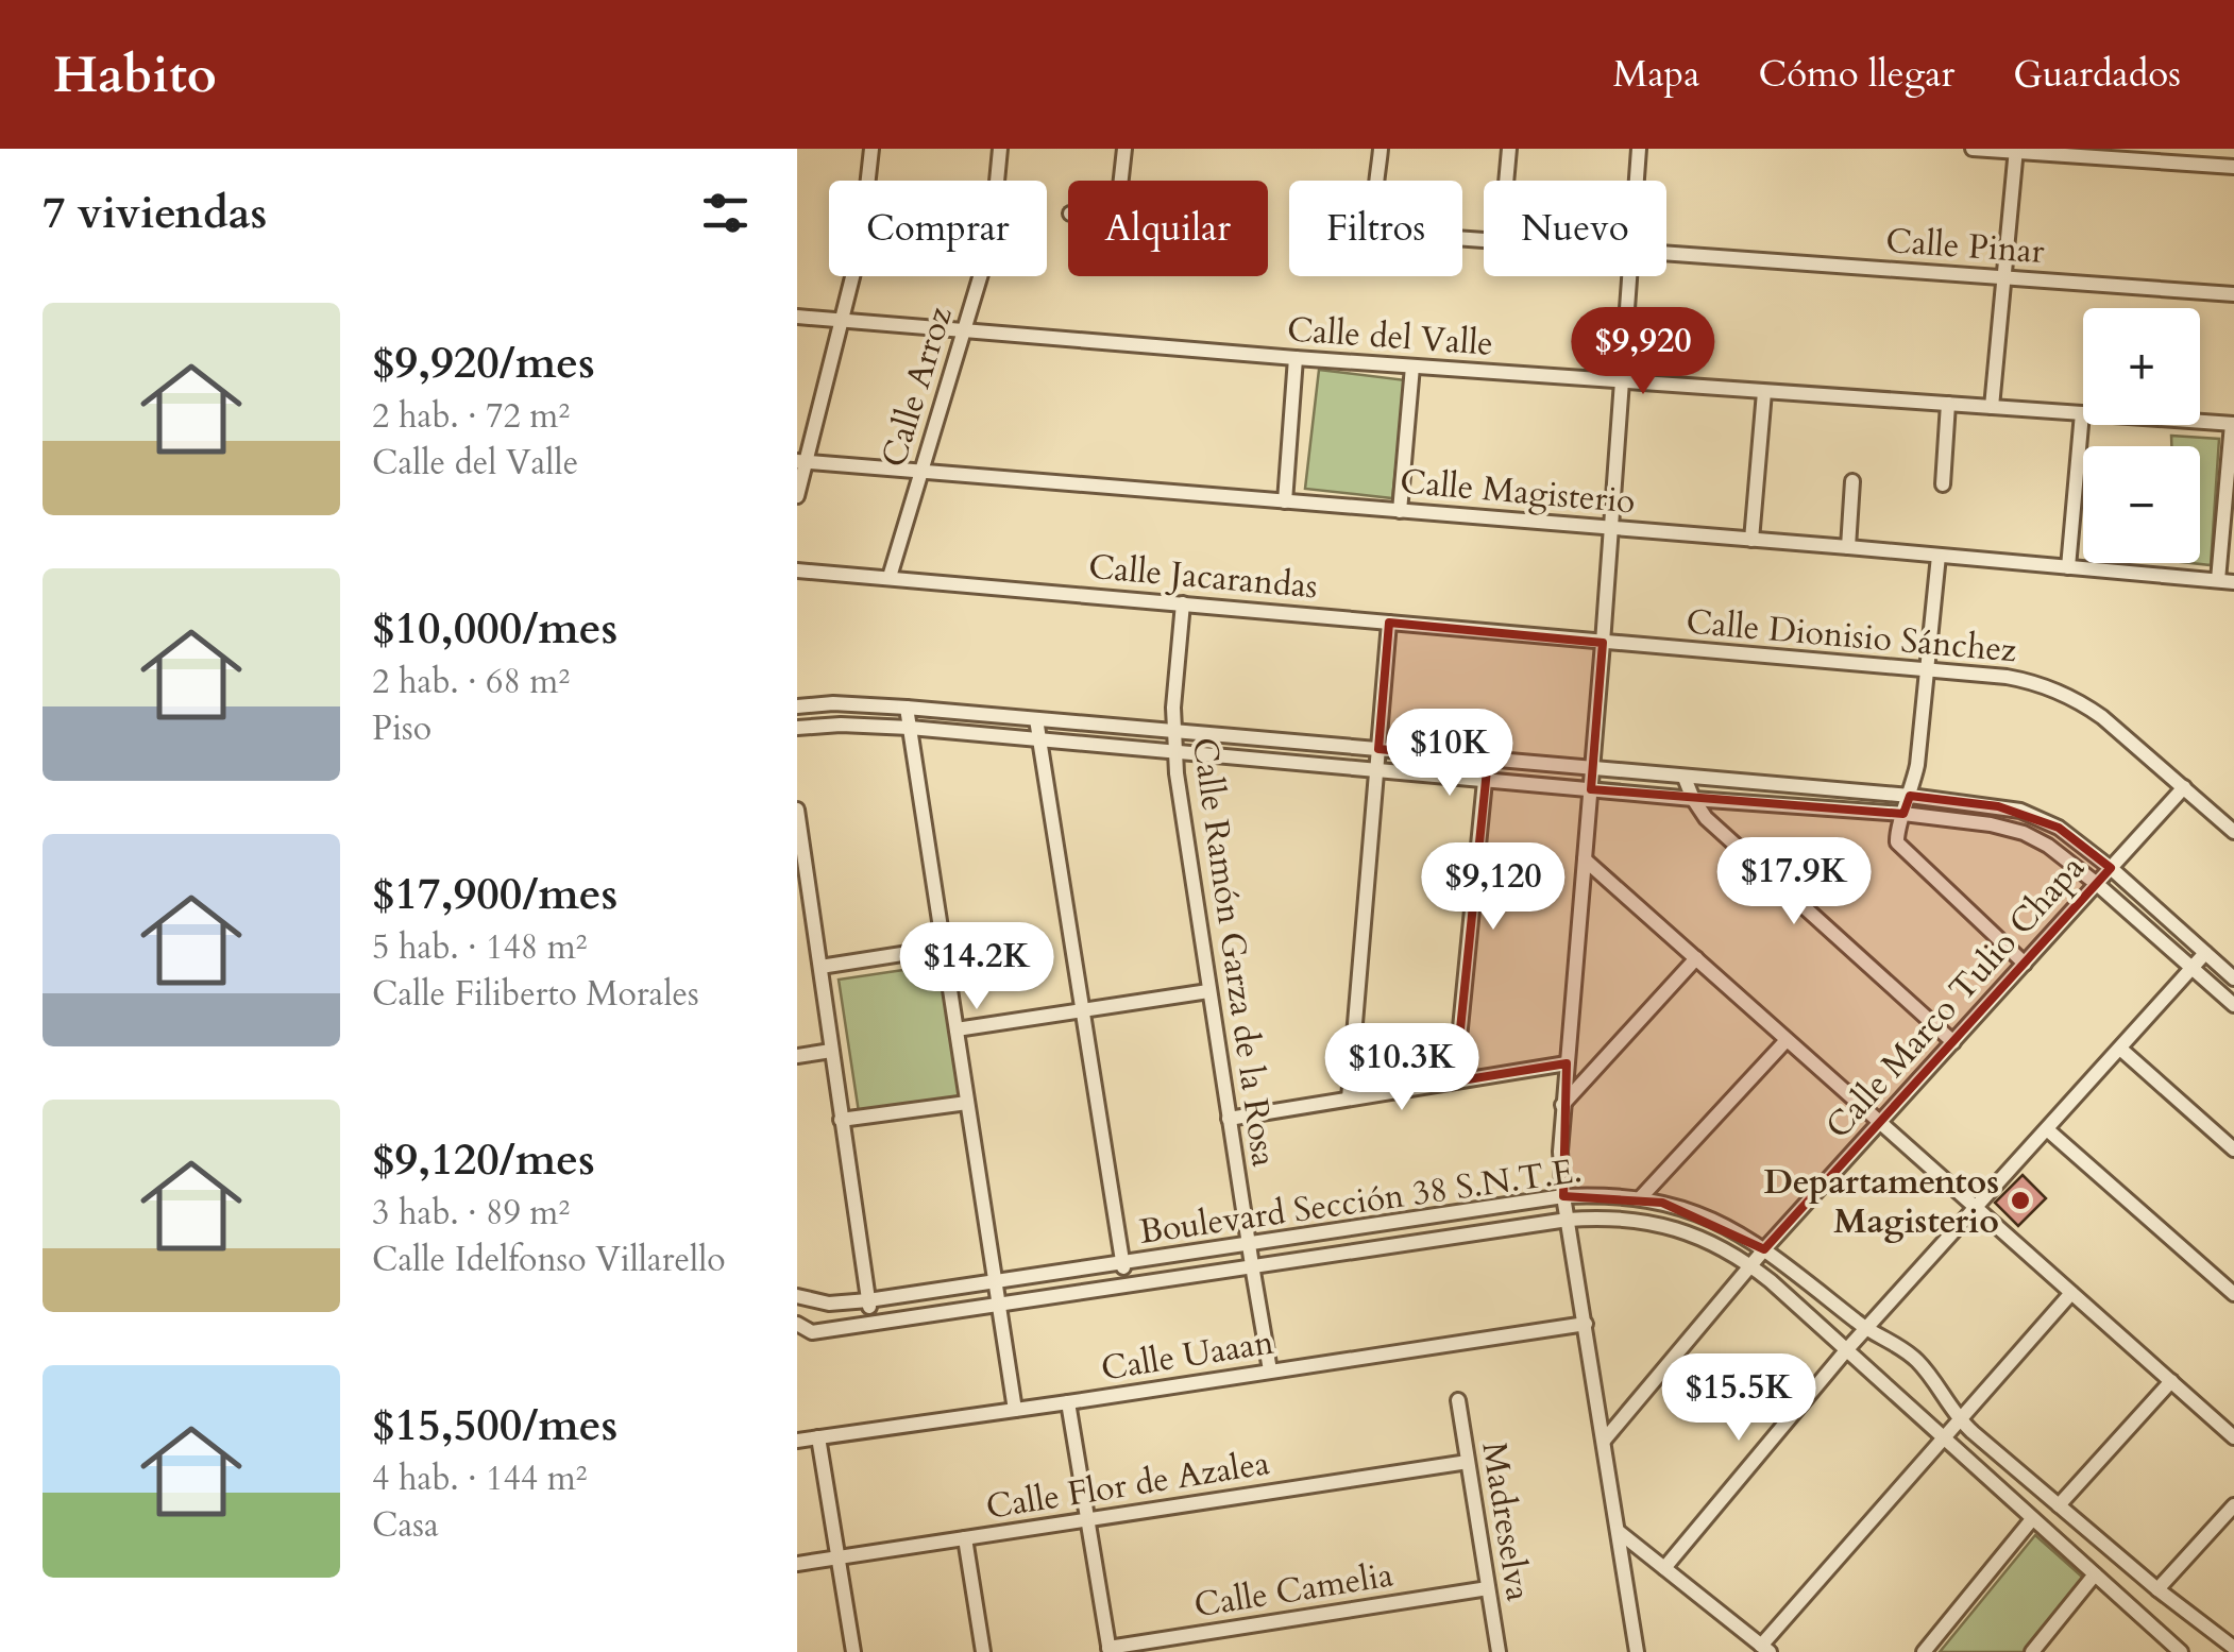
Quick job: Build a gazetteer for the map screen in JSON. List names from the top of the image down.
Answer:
{
  "streets": {
    "street": [
      "Calle Pinar",
      "Calle del Valle",
      "Calle Arroz",
      "Calle Magisterio",
      "Calle Jacarandas",
      "Calle Dionisio Sánchez",
      "Calle Ramón Garza de la Rosa",
      "Calle Marco Tulio Chapa",
      "Boulevard Sección 38 S.N.T.E.",
      "Calle Uaaan",
      "Calle Flor de Azalea",
      "Madreselva",
      "Calle Camelia"
    ]
  },
  "crossings": [
    ["Calle del Valle", "Calle Arroz"],
    ["Calle Arroz", "Calle Magisterio"],
    ["Calle Arroz", "Calle Jacarandas"],
    ["Calle Jacarandas", "Calle Dionisio Sánchez"],
    ["Calle Jacarandas", "Calle Ramón Garza de la Rosa"],
    ["Calle Dionisio Sánchez", "Calle Marco Tulio Chapa"],
    ["Calle Ramón Garza de la Rosa", "Boulevard Sección 38 S.N.T.E."],
    ["Calle Ramón Garza de la Rosa", "Calle Uaaan"],
    ["Calle Marco Tulio Chapa", "Boulevard Sección 38 S.N.T.E."],
    ["Calle Flor de Azalea", "Madreselva"],
    ["Madreselva", "Calle Camelia"]
  ],
  "places": ["Departamentos Magisterio"],
  "page": {
    "header": "Habito",
    "nav": ["Mapa", "Cómo llegar", "Guardados"],
    "heading": "7 viviendas",
    "chip": [
      "Comprar",
      "Alquilar",
      "Filtros",
      "Nuevo"
    ],
    "list": [
      {
        "name": "$9,920/mes",
        "note": "2 hab. · 72 m² · Calle del Valle"
      },
      {
        "name": "$10,000/mes",
        "note": "2 hab. · 68 m² · Piso"
      },
      {
        "name": "$17,900/mes",
        "note": "5 hab. · 148 m² · Calle Filiberto Morales"
      },
      {
        "name": "$9,120/mes",
        "note": "3 hab. · 89 m² · Calle Idelfonso Villarello"
      },
      {
        "name": "$15,500/mes",
        "note": "4 hab. · 144 m² · Casa"
      }
    ],
    "price": [
      "$9,920",
      "$10K",
      "$17.9K",
      "$9,120",
      "$14.2K",
      "$10.3K",
      "$15.5K"
    ],
    "map_buttons": ["+", "−"]
  }
}
